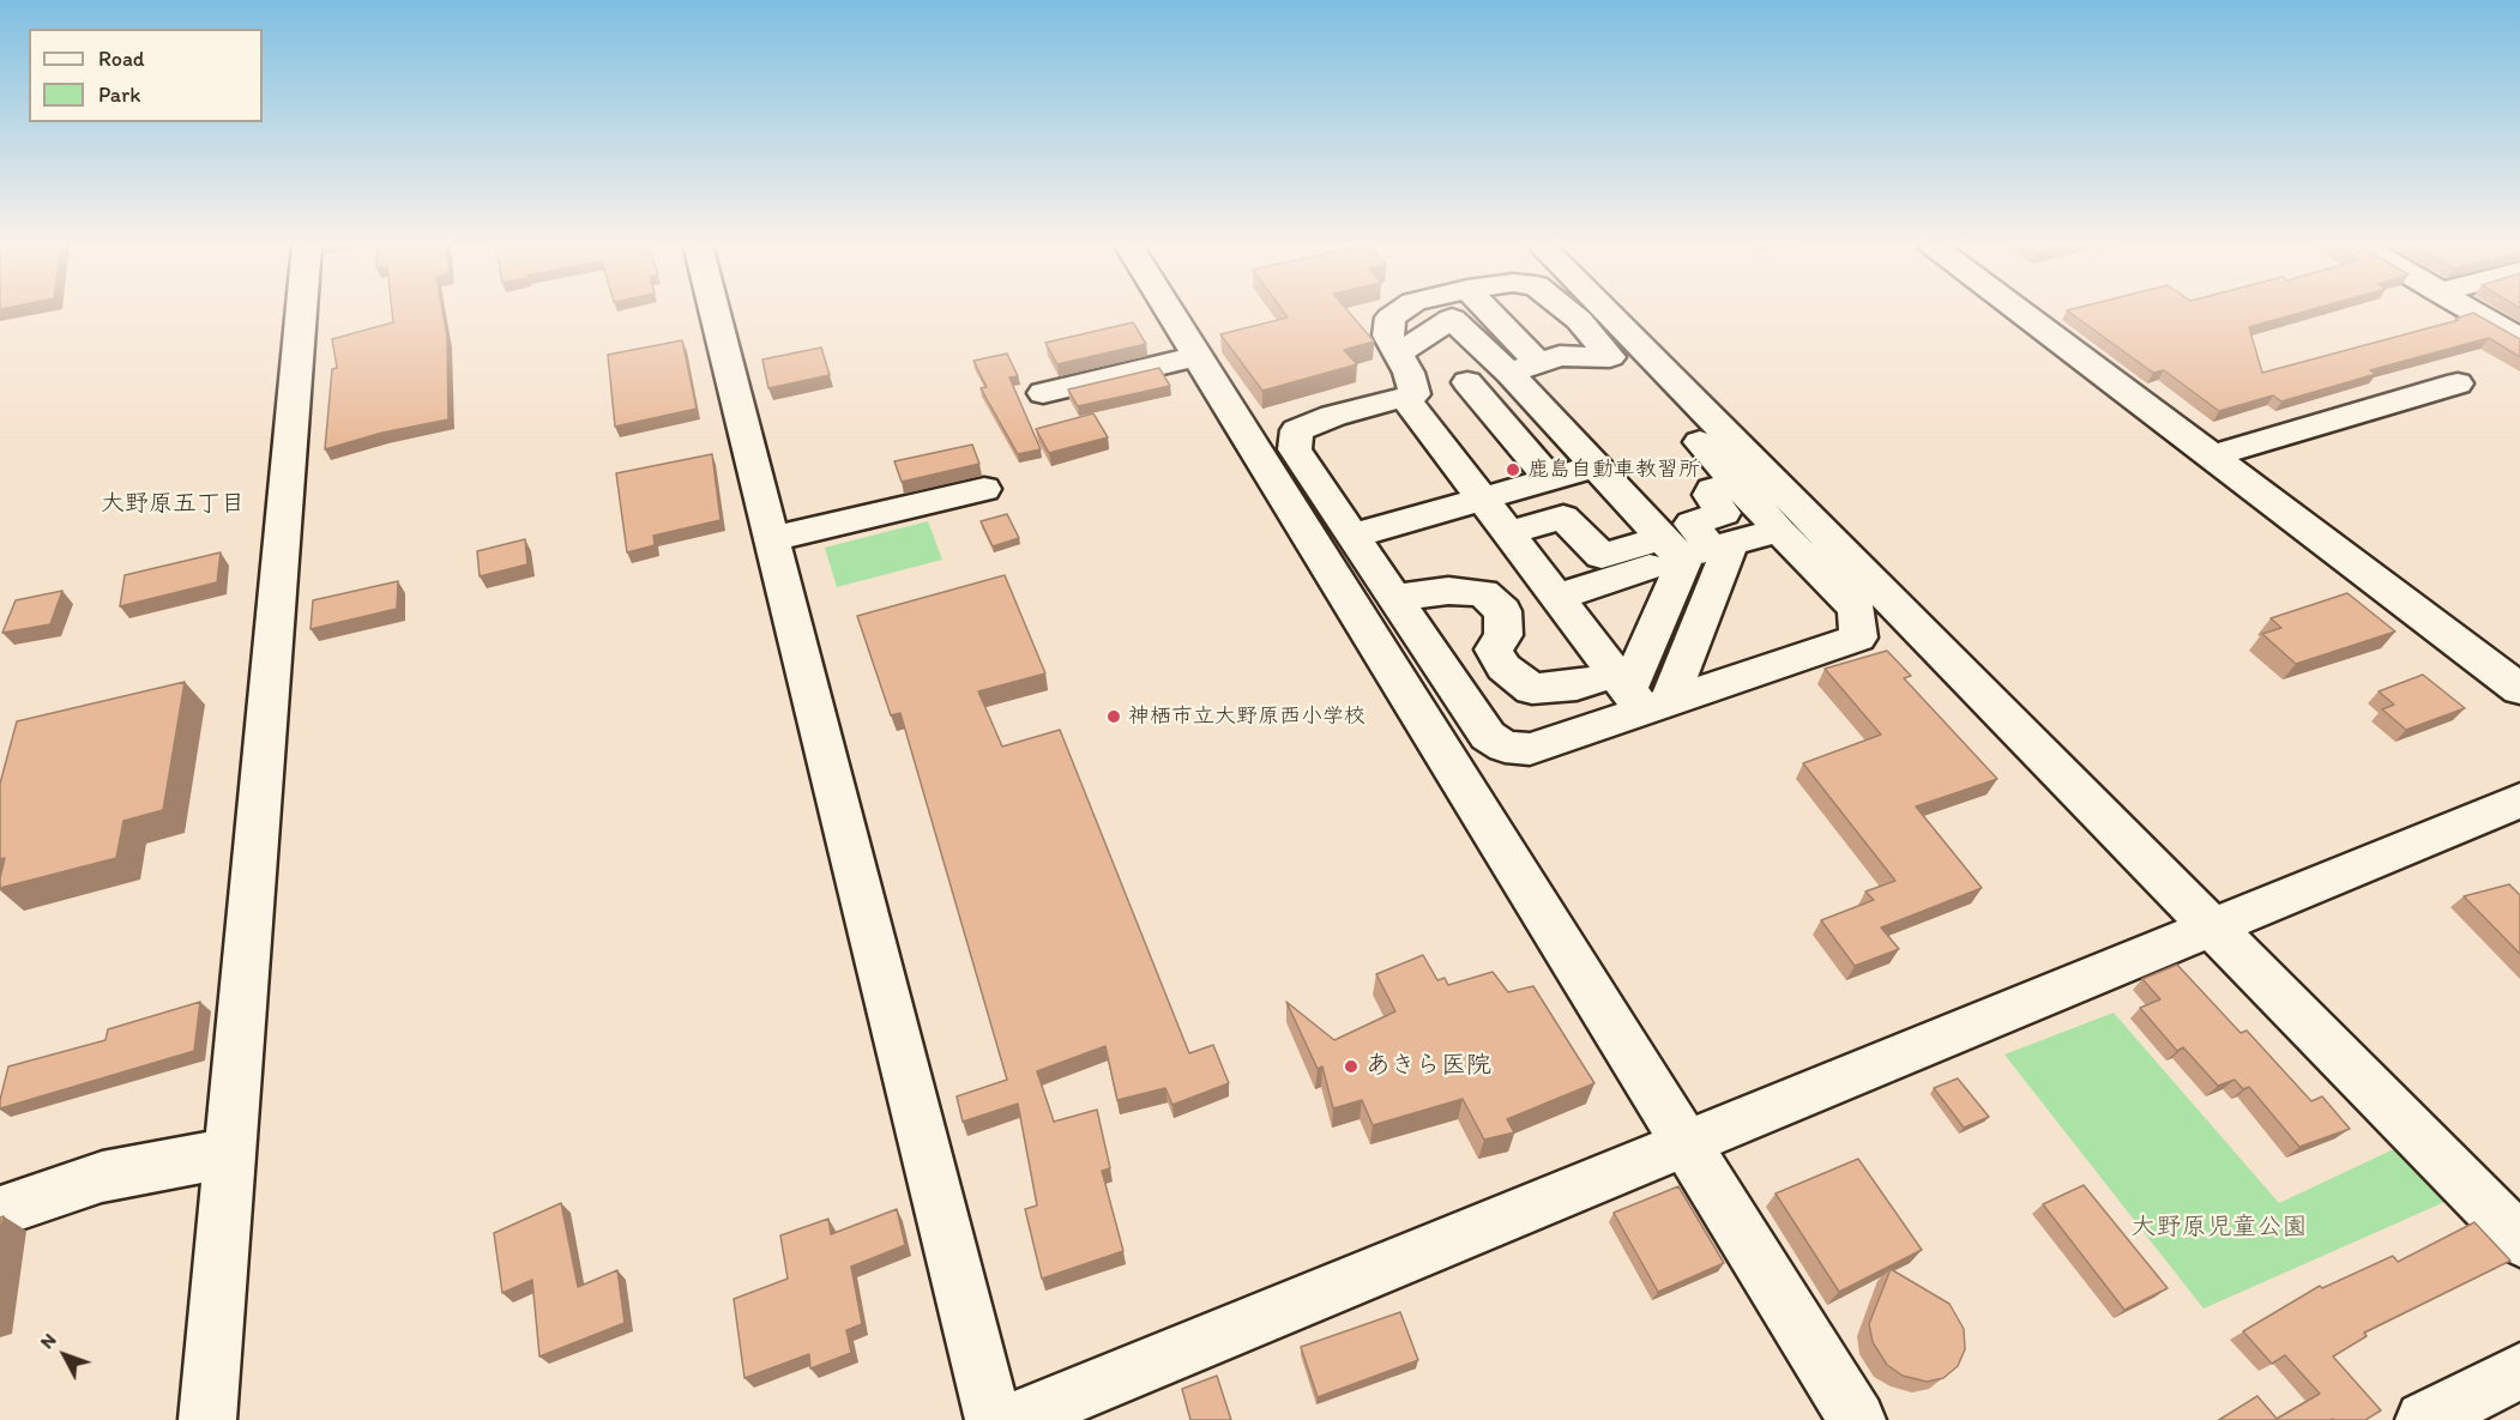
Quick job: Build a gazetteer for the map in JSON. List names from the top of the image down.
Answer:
{
  "districts": ["大野原五丁目"],
  "parks": ["大野原児童公園"],
  "places": ["鹿島自動車教習所", "神栖市立大野原西小学校", "あきら医院"],
  "legend": ["Road", "Park"],
  "north": "top left"
}
